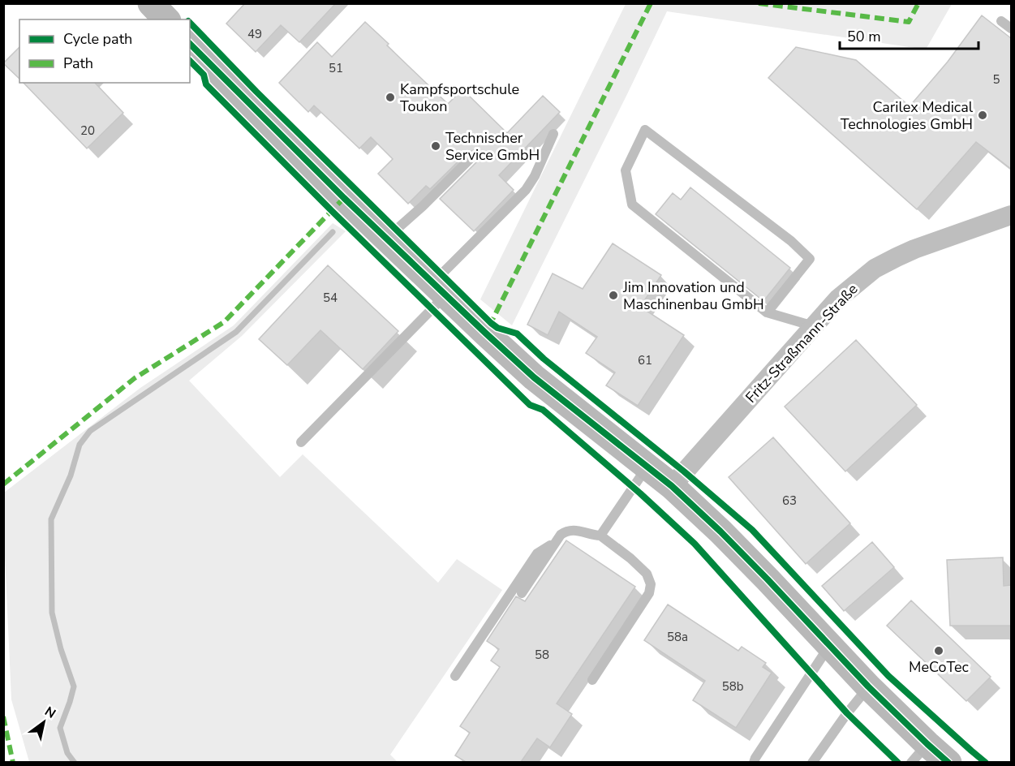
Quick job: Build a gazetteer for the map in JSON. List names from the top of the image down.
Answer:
{
  "streets": {
    "street": ["Fritz-Straßmann-Straße"]
  },
  "places": [
    "Kampfsportschule Toukon",
    "Carilex Medical Technologies GmbH",
    "Technischer Service GmbH",
    "Jim Innovation und Maschinenbau GmbH",
    "MeCoTec"
  ],
  "house_numbers": [
    "49",
    "51",
    "5",
    "20",
    "54",
    "61",
    "63",
    "58a",
    "58",
    "58b"
  ],
  "legend": ["Cycle path", "Path"],
  "scale_bar": "50 m",
  "north": "top right"
}
